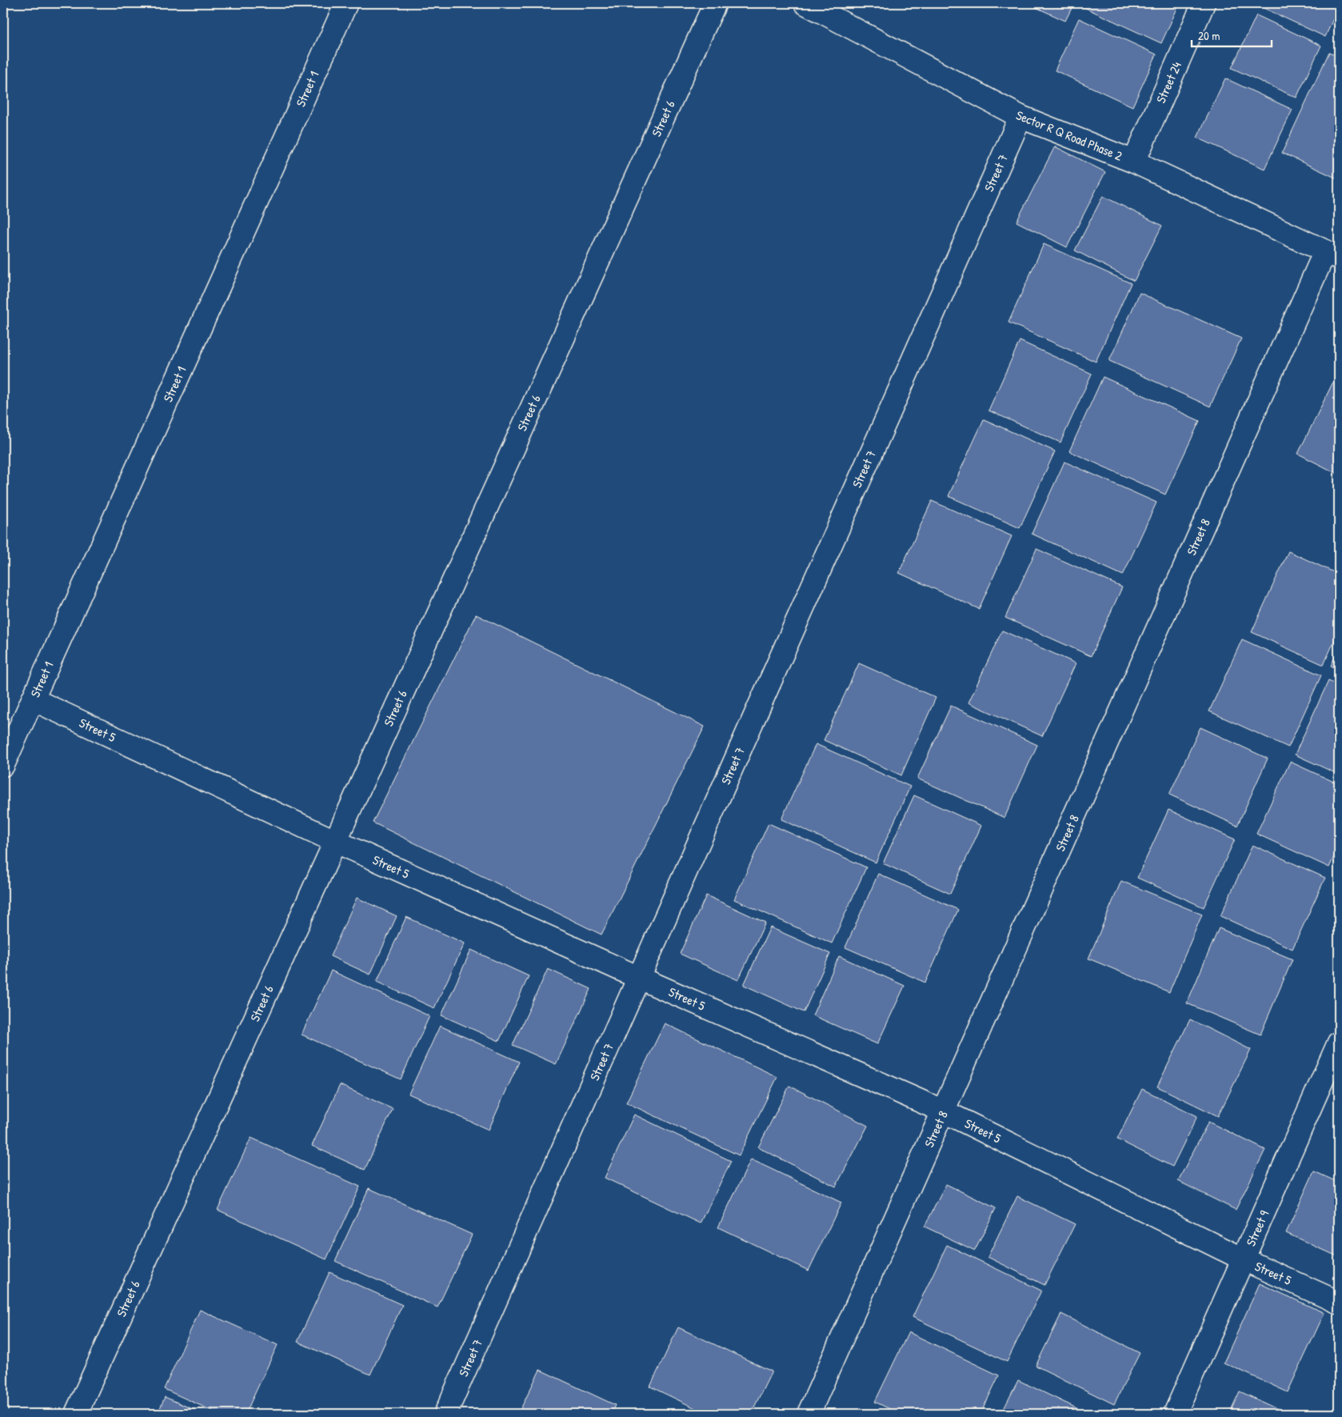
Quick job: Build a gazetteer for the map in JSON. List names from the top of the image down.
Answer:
{
  "streets": {
    "street": [
      "Street 24",
      "Street 1",
      "Street 6",
      "Sector R Q Road Phase 2",
      "Street 7",
      "Street 8",
      "Street 5",
      "Street 9"
    ]
  },
  "crossings": [
    ["Street 24", "Sector R Q Road Phase 2"],
    ["Street 1", "Street 5"],
    ["Street 6", "Street 5"],
    ["Sector R Q Road Phase 2", "Street 7"],
    ["Sector R Q Road Phase 2", "Street 8"],
    ["Street 7", "Street 5"],
    ["Street 8", "Street 5"],
    ["Street 5", "Street 9"]
  ],
  "scale_bar": "20 m"
}
